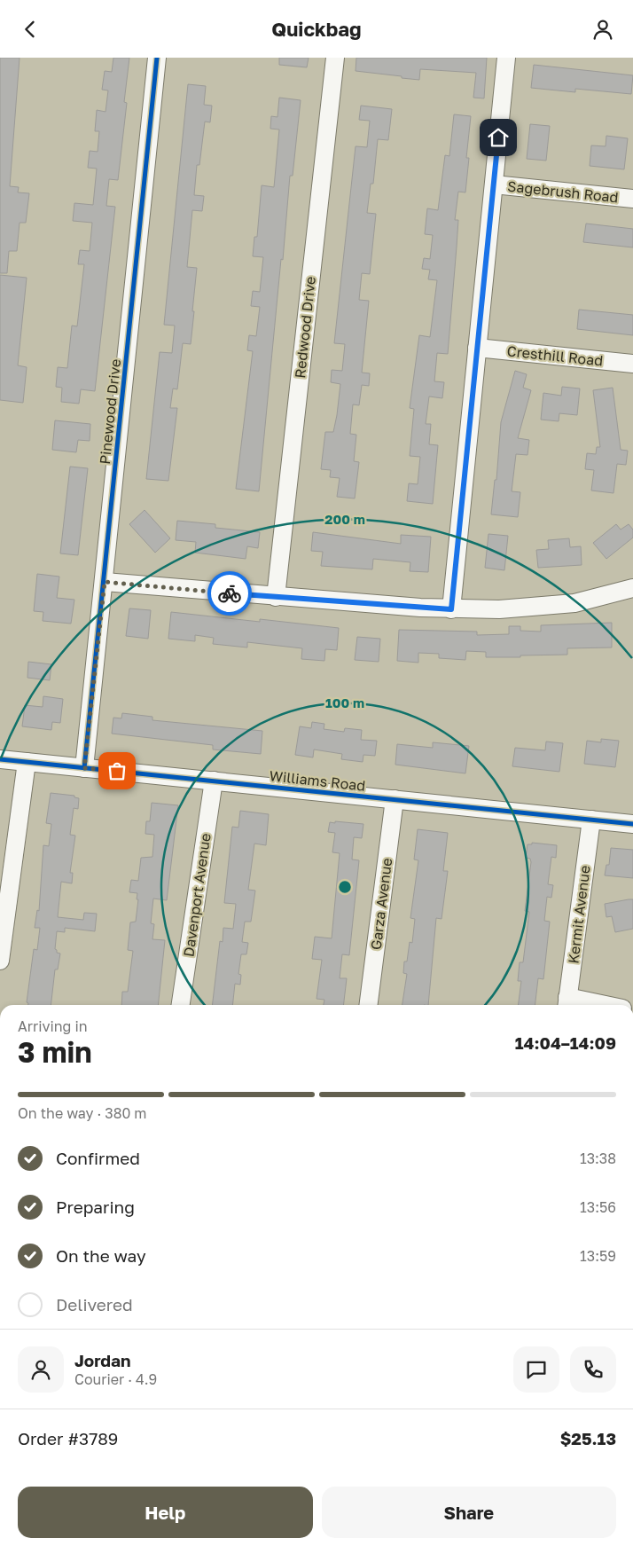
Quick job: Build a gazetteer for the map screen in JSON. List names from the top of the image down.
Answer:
{
  "streets": {
    "street": [
      "Sagebrush Road",
      "Redwood Drive",
      "Cresthill Road",
      "Pinewood Drive",
      "Williams Road",
      "Davenport Avenue",
      "Garza Avenue",
      "Kermit Avenue"
    ]
  },
  "crossings": [
    ["Pinewood Drive", "Williams Road"],
    ["Williams Road", "Davenport Avenue"],
    ["Williams Road", "Garza Avenue"],
    ["Williams Road", "Kermit Avenue"]
  ],
  "page": {
    "header": "Quickbag",
    "heading": ["3 min", "Arriving in", "14:04–14:09"],
    "panel": [
      "Jordan",
      "Courier · 4.9",
      "Order #3789",
      "$25.13"
    ],
    "bar": "On the way · 380 m",
    "list": [
      ["Confirmed", "13:38"],
      ["Preparing", "13:56"],
      ["On the way", "13:59"],
      "Delivered"
    ],
    "buttons": ["Help", "Share"]
  },
  "rings": ["200 m", "100 m"]
}
